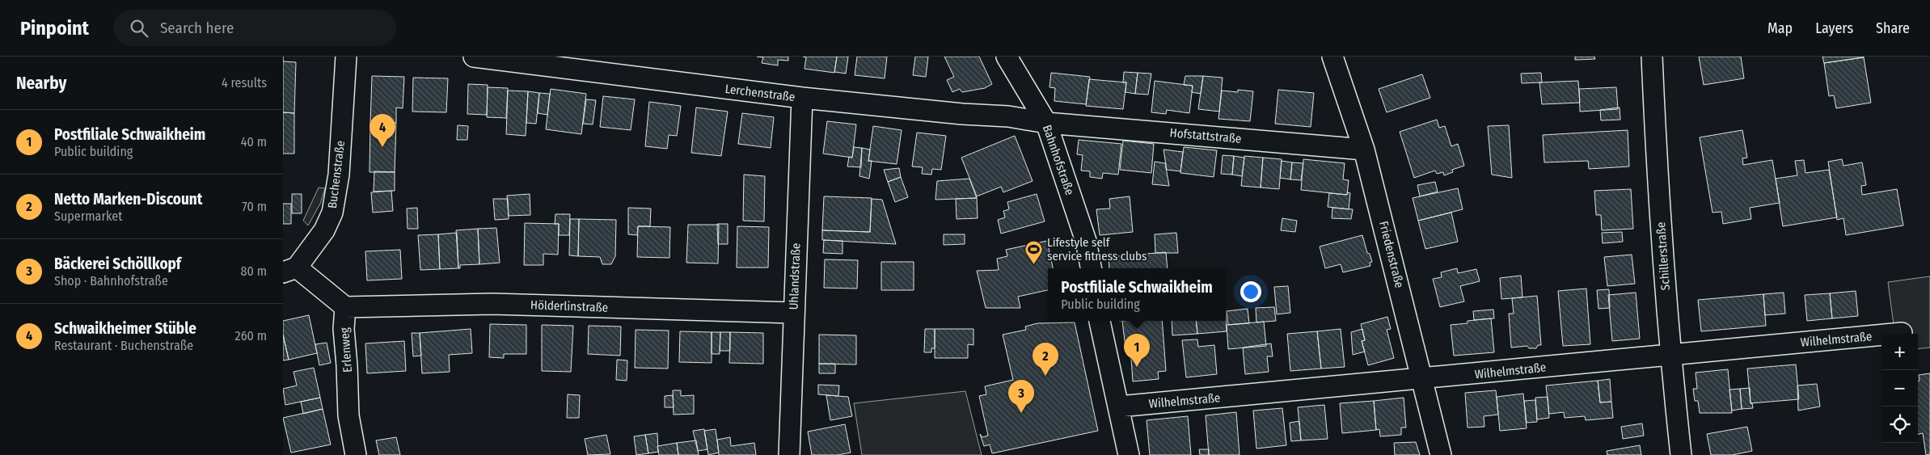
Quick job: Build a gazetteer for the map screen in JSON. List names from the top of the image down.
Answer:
{
  "streets": {
    "street": [
      "Lerchenstraße",
      "Hofstattstraße",
      "Bahnhofstraße",
      "Buchenstraße",
      "Friedenstraße",
      "Schillerstraße",
      "Uhlandstraße",
      "Hölderlinstraße",
      "Wilhelmstraße",
      "Erlenweg"
    ]
  },
  "crossings": [
    ["Lerchenstraße", "Hofstattstraße"],
    ["Lerchenstraße", "Bahnhofstraße"],
    ["Lerchenstraße", "Uhlandstraße"],
    ["Hofstattstraße", "Bahnhofstraße"],
    ["Hofstattstraße", "Friedenstraße"],
    ["Friedenstraße", "Wilhelmstraße"],
    ["Schillerstraße", "Wilhelmstraße"],
    ["Uhlandstraße", "Hölderlinstraße"],
    ["Hölderlinstraße", "Erlenweg"]
  ],
  "places": {
    "sports": ["Lifestyle self service fitness clubs"]
  },
  "page": {
    "header": "Pinpoint",
    "search": "Search here",
    "nav": ["Map", "Layers", "Share"],
    "heading": ["Nearby", "4 results"],
    "list": [
      {
        "mark": "1",
        "name": "Postfiliale Schwaikheim",
        "note": "Public building",
        "value": "40 m"
      },
      {
        "mark": "2",
        "name": "Netto Marken-Discount",
        "note": "Supermarket",
        "value": "70 m"
      },
      {
        "mark": "3",
        "name": "Bäckerei Schöllkopf",
        "note": "Shop · Bahnhofstraße",
        "value": "80 m"
      },
      {
        "mark": "4",
        "name": "Schwaikheimer Stüble",
        "note": "Restaurant · Buchenstraße",
        "value": "260 m"
      }
    ],
    "pins": [
      "4",
      "1",
      "2",
      "3"
    ],
    "popup": ["Postfiliale Schwaikheim", "Public building"],
    "map_buttons": ["+", "−"]
  }
}
